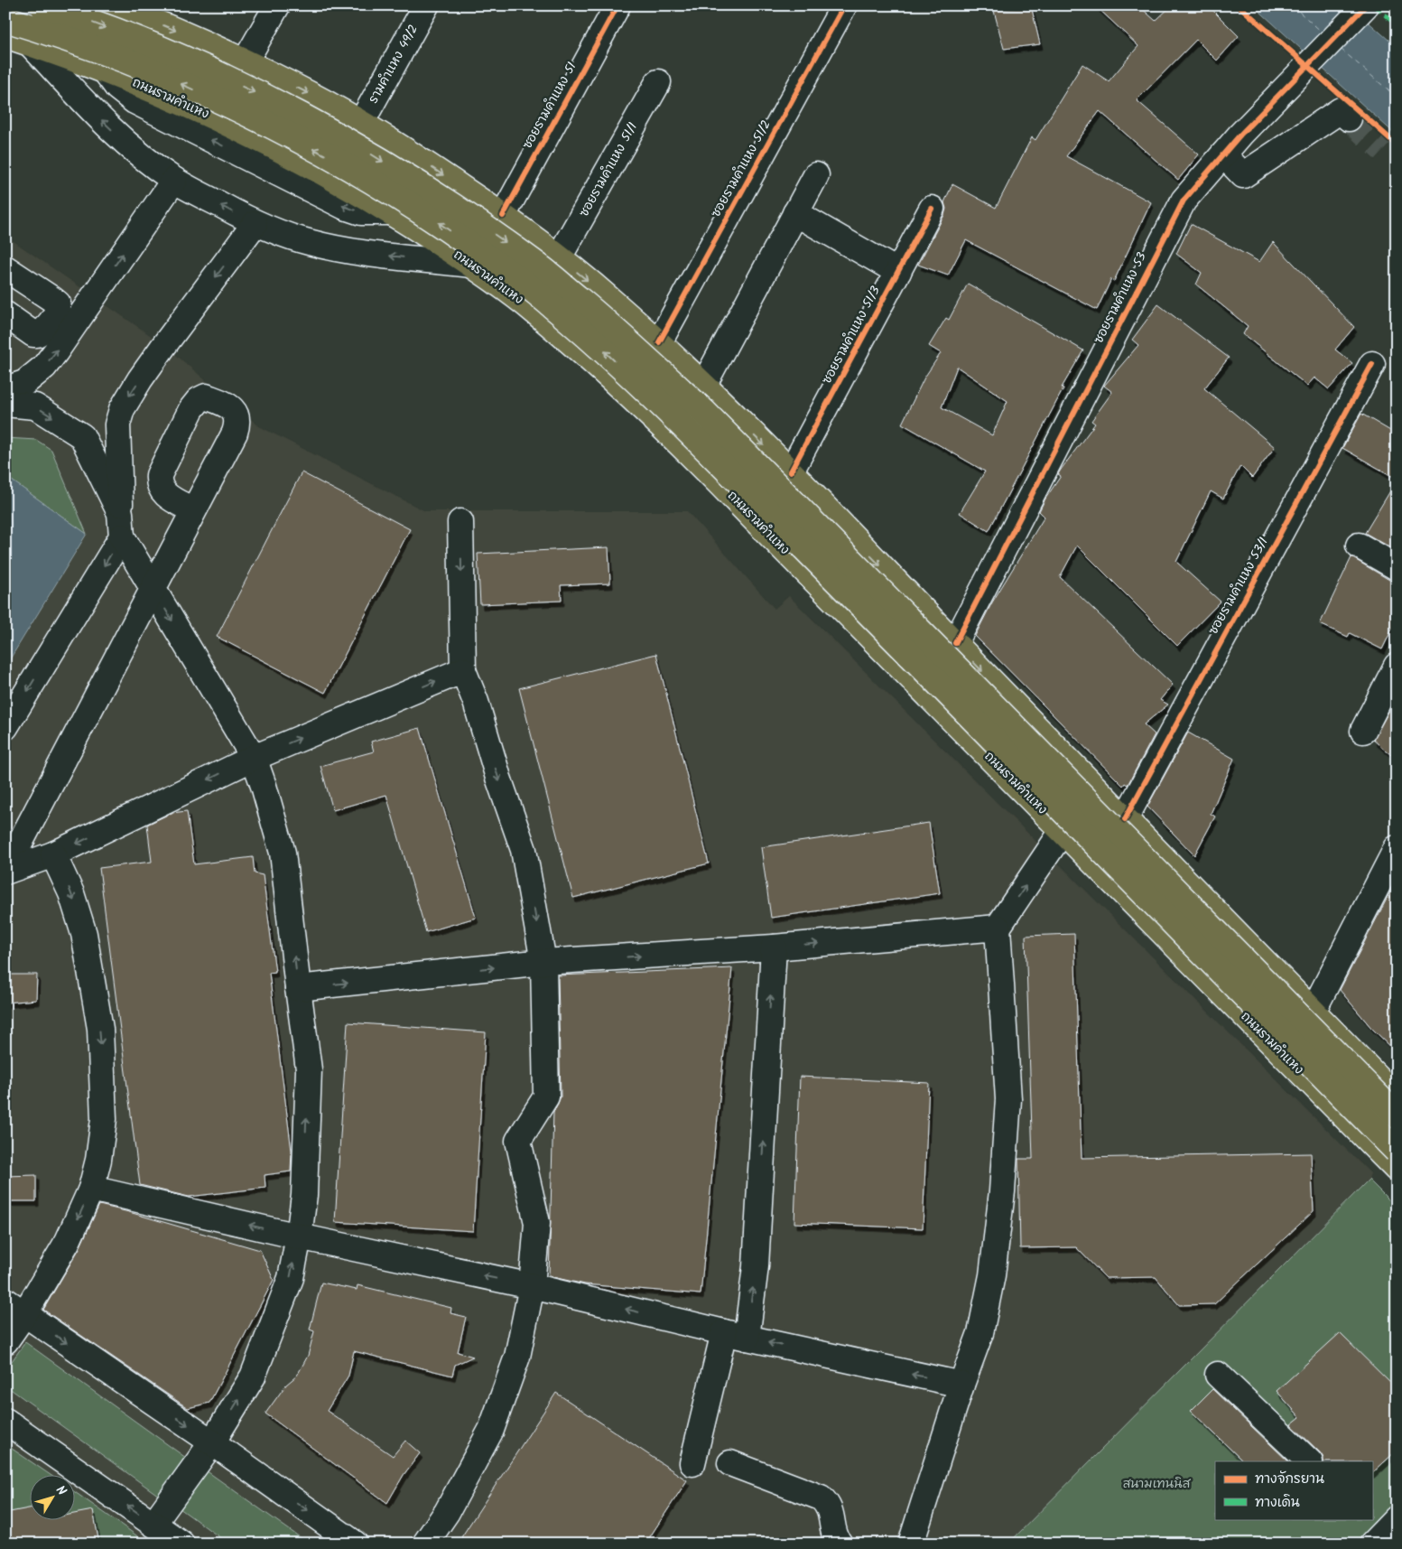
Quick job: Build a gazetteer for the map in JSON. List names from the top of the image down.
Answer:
{
  "streets": {
    "main road": ["ถนนรามคำแหง"],
    "street": [
      "รามคำแหง 49/2",
      "ซอยรามคำแหง 51",
      "ซอยรามคำแหง 51/2",
      "ซอยรามคำแหง 51/1",
      "ซอยรามคำแหง 53",
      "ซอยรามคำแหง 51/3",
      "ซอยรามคำแหง 53/1"
    ]
  },
  "parks": ["สนามเทนนิส"],
  "legend": ["ทางจักรยาน", "ทางเดิน"],
  "north": "top right"
}
